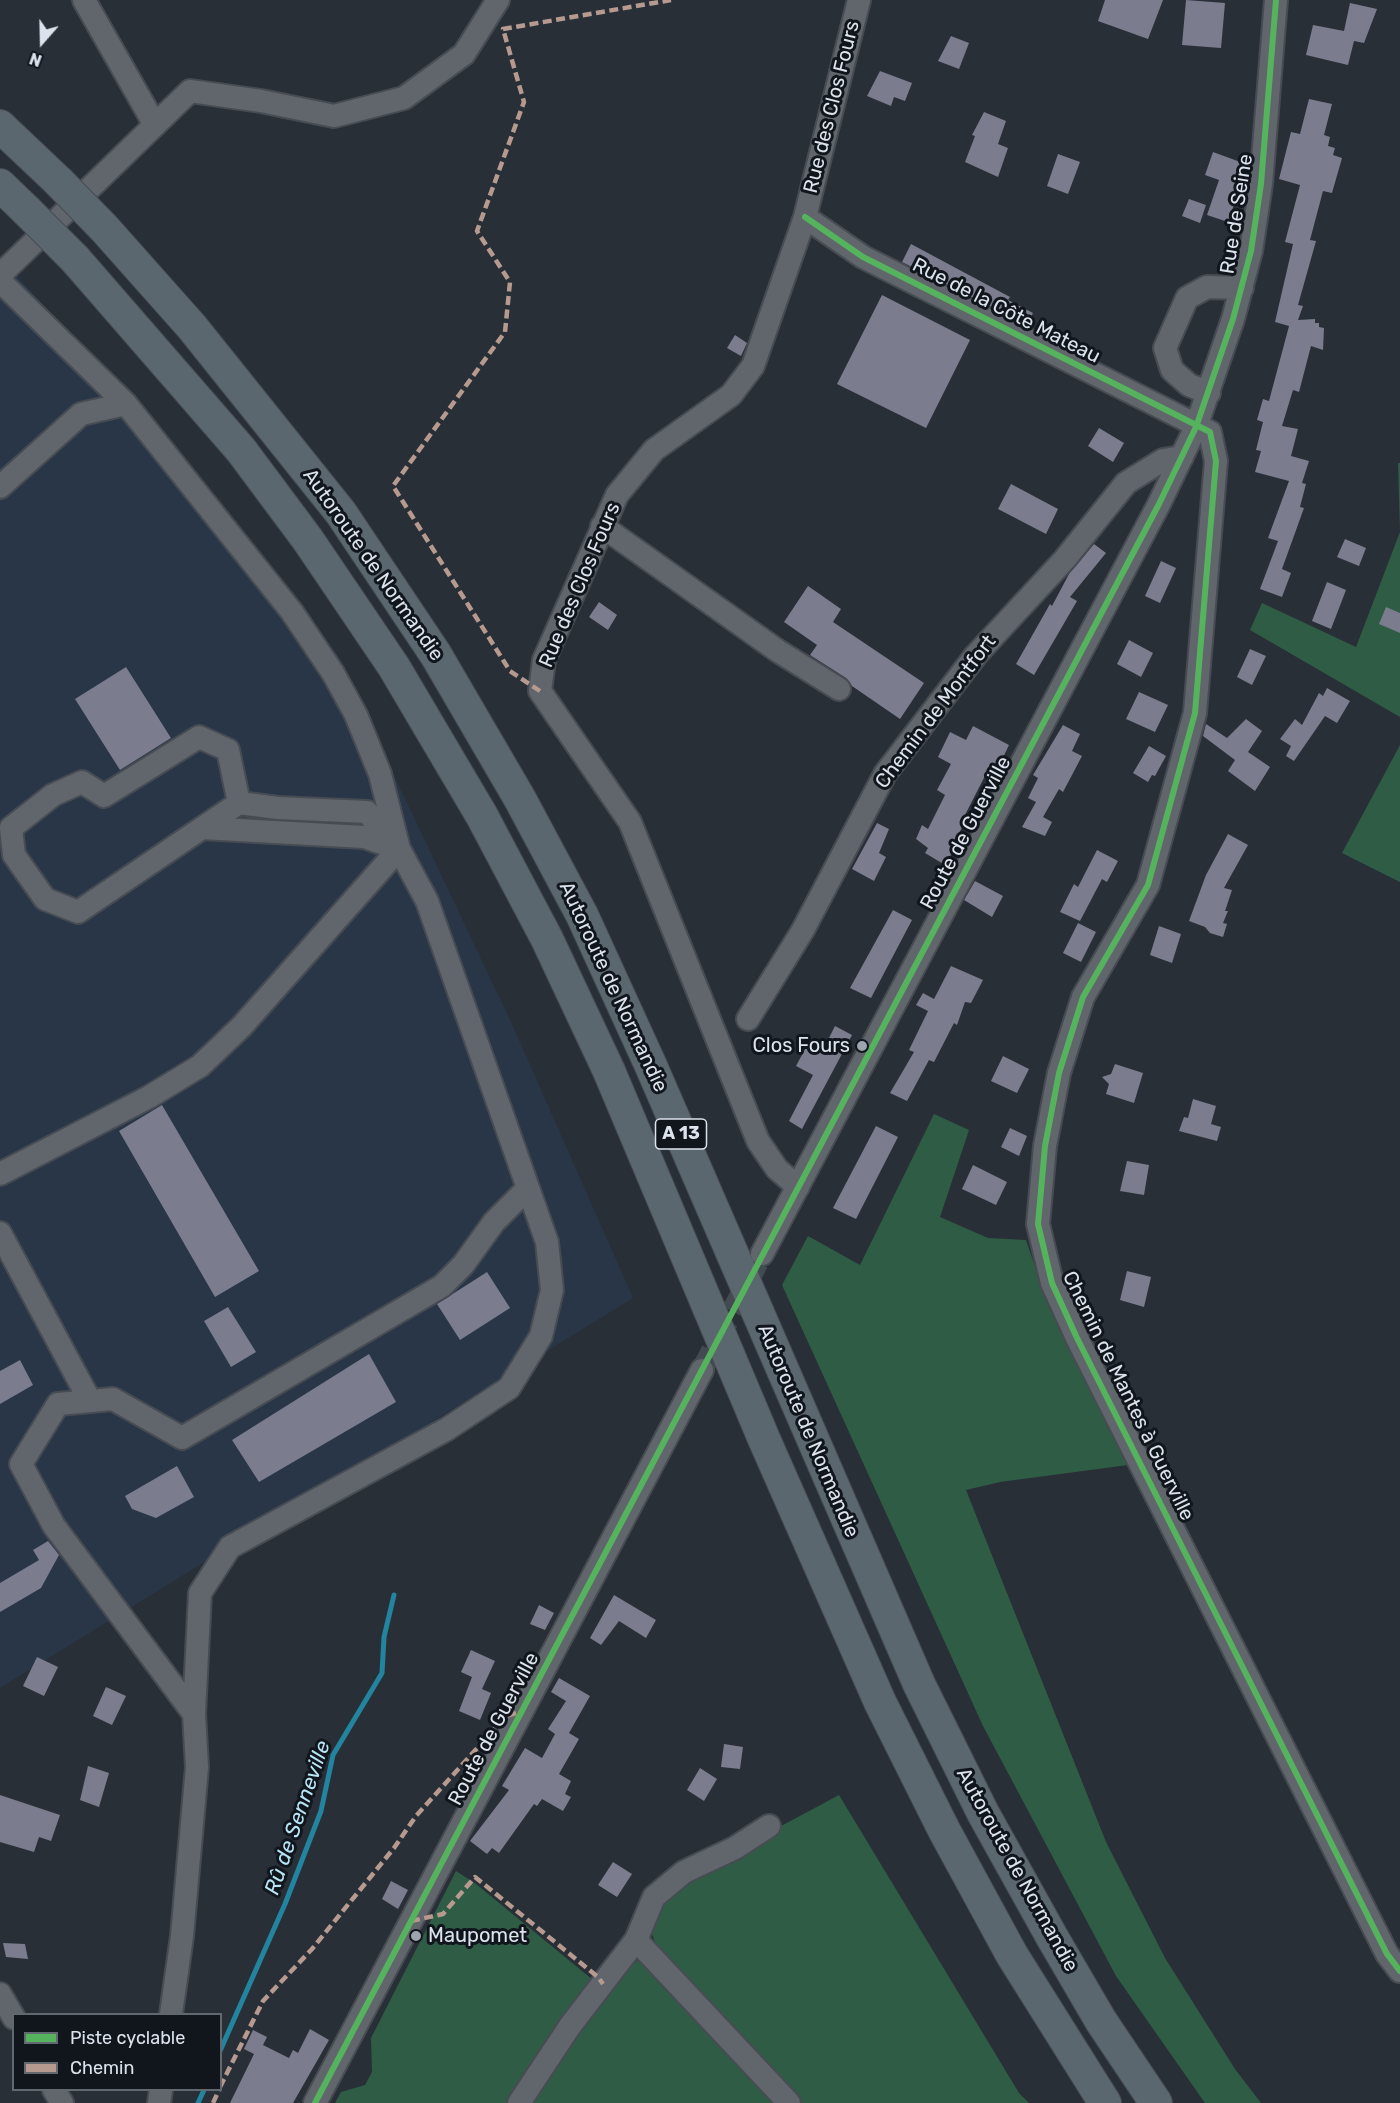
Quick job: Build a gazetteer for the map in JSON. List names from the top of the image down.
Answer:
{
  "streets": {
    "highway": ["Autoroute de Normandie", "A 13"],
    "street": [
      "Rue des Clos Fours",
      "Rue de Seine",
      "Rue de la Côte Mateau",
      "Chemin de Montfort",
      "Route de Guerville",
      "Chemin de Mantes à Guerville"
    ]
  },
  "crossings": [
    ["Rue des Clos Fours", "Rue de la Côte Mateau"],
    ["Rue des Clos Fours", "Route de Guerville"],
    ["Rue de Seine", "Rue de la Côte Mateau"],
    ["Rue de Seine", "Route de Guerville"],
    ["Rue de Seine", "Chemin de Mantes à Guerville"],
    ["Rue de la Côte Mateau", "Route de Guerville"],
    ["Rue de la Côte Mateau", "Chemin de Mantes à Guerville"],
    ["Chemin de Montfort", "Route de Guerville"],
    ["Route de Guerville", "Chemin de Mantes à Guerville"]
  ],
  "water": ["Rû de Senneville"],
  "places": ["Clos Fours", "Maupomet"],
  "legend": ["Piste cyclable", "Chemin"],
  "north": "bottom"
}
